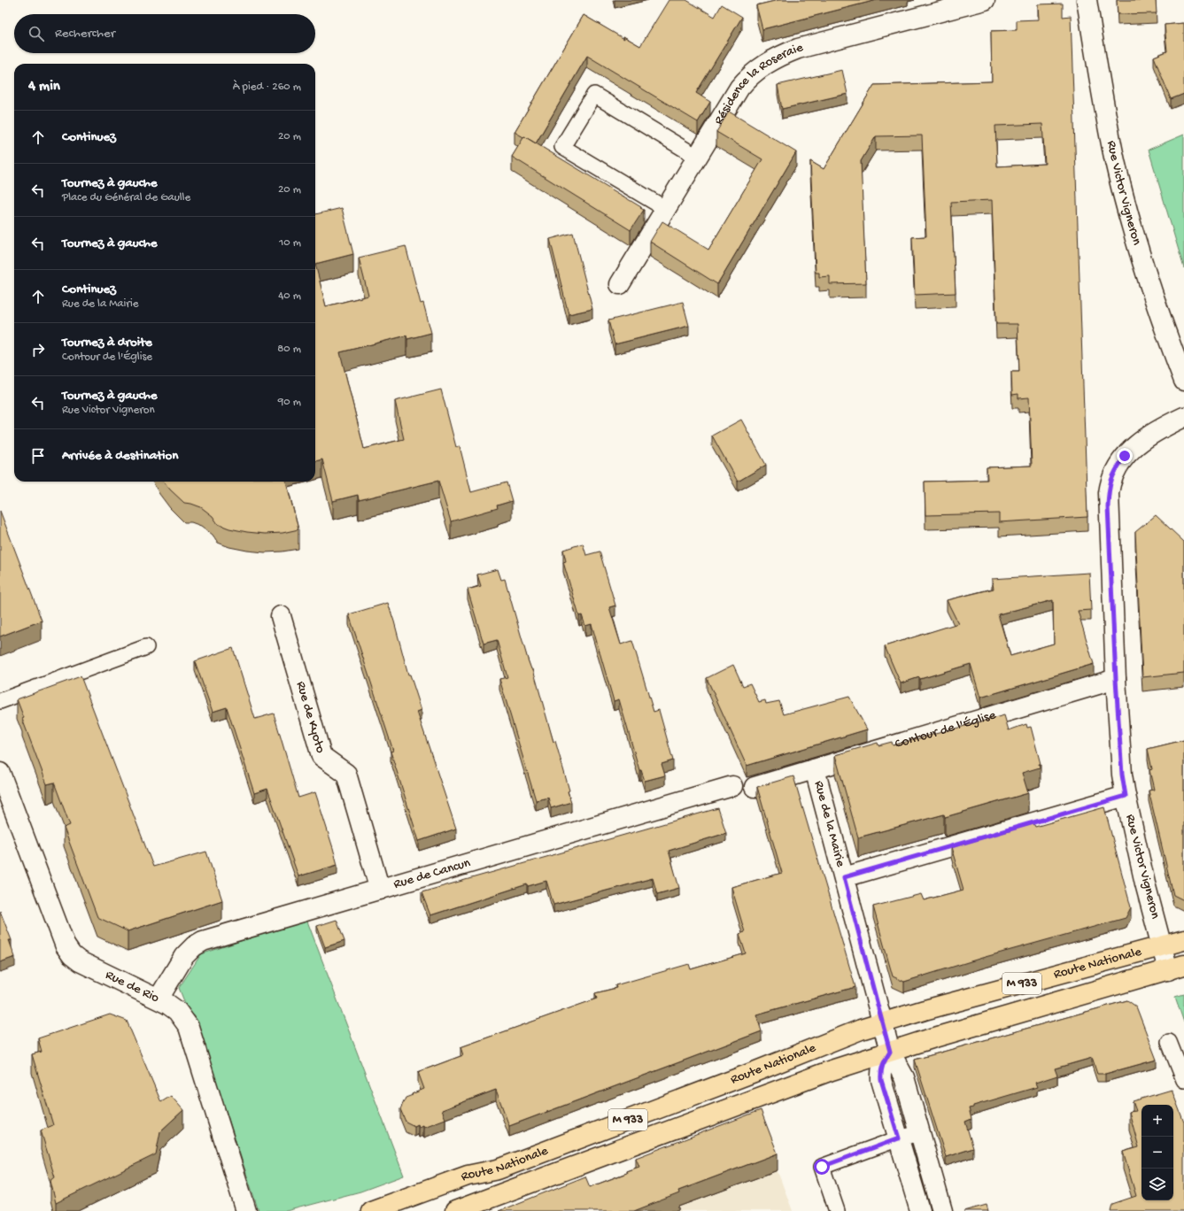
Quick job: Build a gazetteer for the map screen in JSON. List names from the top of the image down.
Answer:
{
  "streets": {
    "main road": ["Route Nationale", "M 933"],
    "street": [
      "Résidence la Roseraie",
      "Rue Victor Vigneron",
      "Rue de Kyoto",
      "Contour de l'Église",
      "Rue de la Mairie",
      "Rue de Cancun",
      "Rue de Rio"
    ]
  },
  "crossings": [
    ["Rue Victor Vigneron", "Contour de l'Église"],
    ["Rue Victor Vigneron", "Route Nationale"],
    ["Rue de Kyoto", "Rue de Cancun"],
    ["Contour de l'Église", "Rue de la Mairie"],
    ["Rue de la Mairie", "Route Nationale"],
    ["Rue de Cancun", "Rue de Rio"]
  ],
  "page": {
    "search": "Rechercher",
    "heading": ["4 min", "À pied · 260 m"],
    "list": [
      ["Continuez", "20 m"],
      ["Tournez à gauche", "Place du Général de Gaulle", "20 m"],
      ["Tournez à gauche", "10 m"],
      ["Continuez", "Rue de la Mairie", "40 m"],
      ["Tournez à droite", "Contour de l'Église", "80 m"],
      ["Tournez à gauche", "Rue Victor Vigneron", "90 m"],
      "Arrivée à destination"
    ],
    "map_buttons": ["+", "−"]
  }
}
